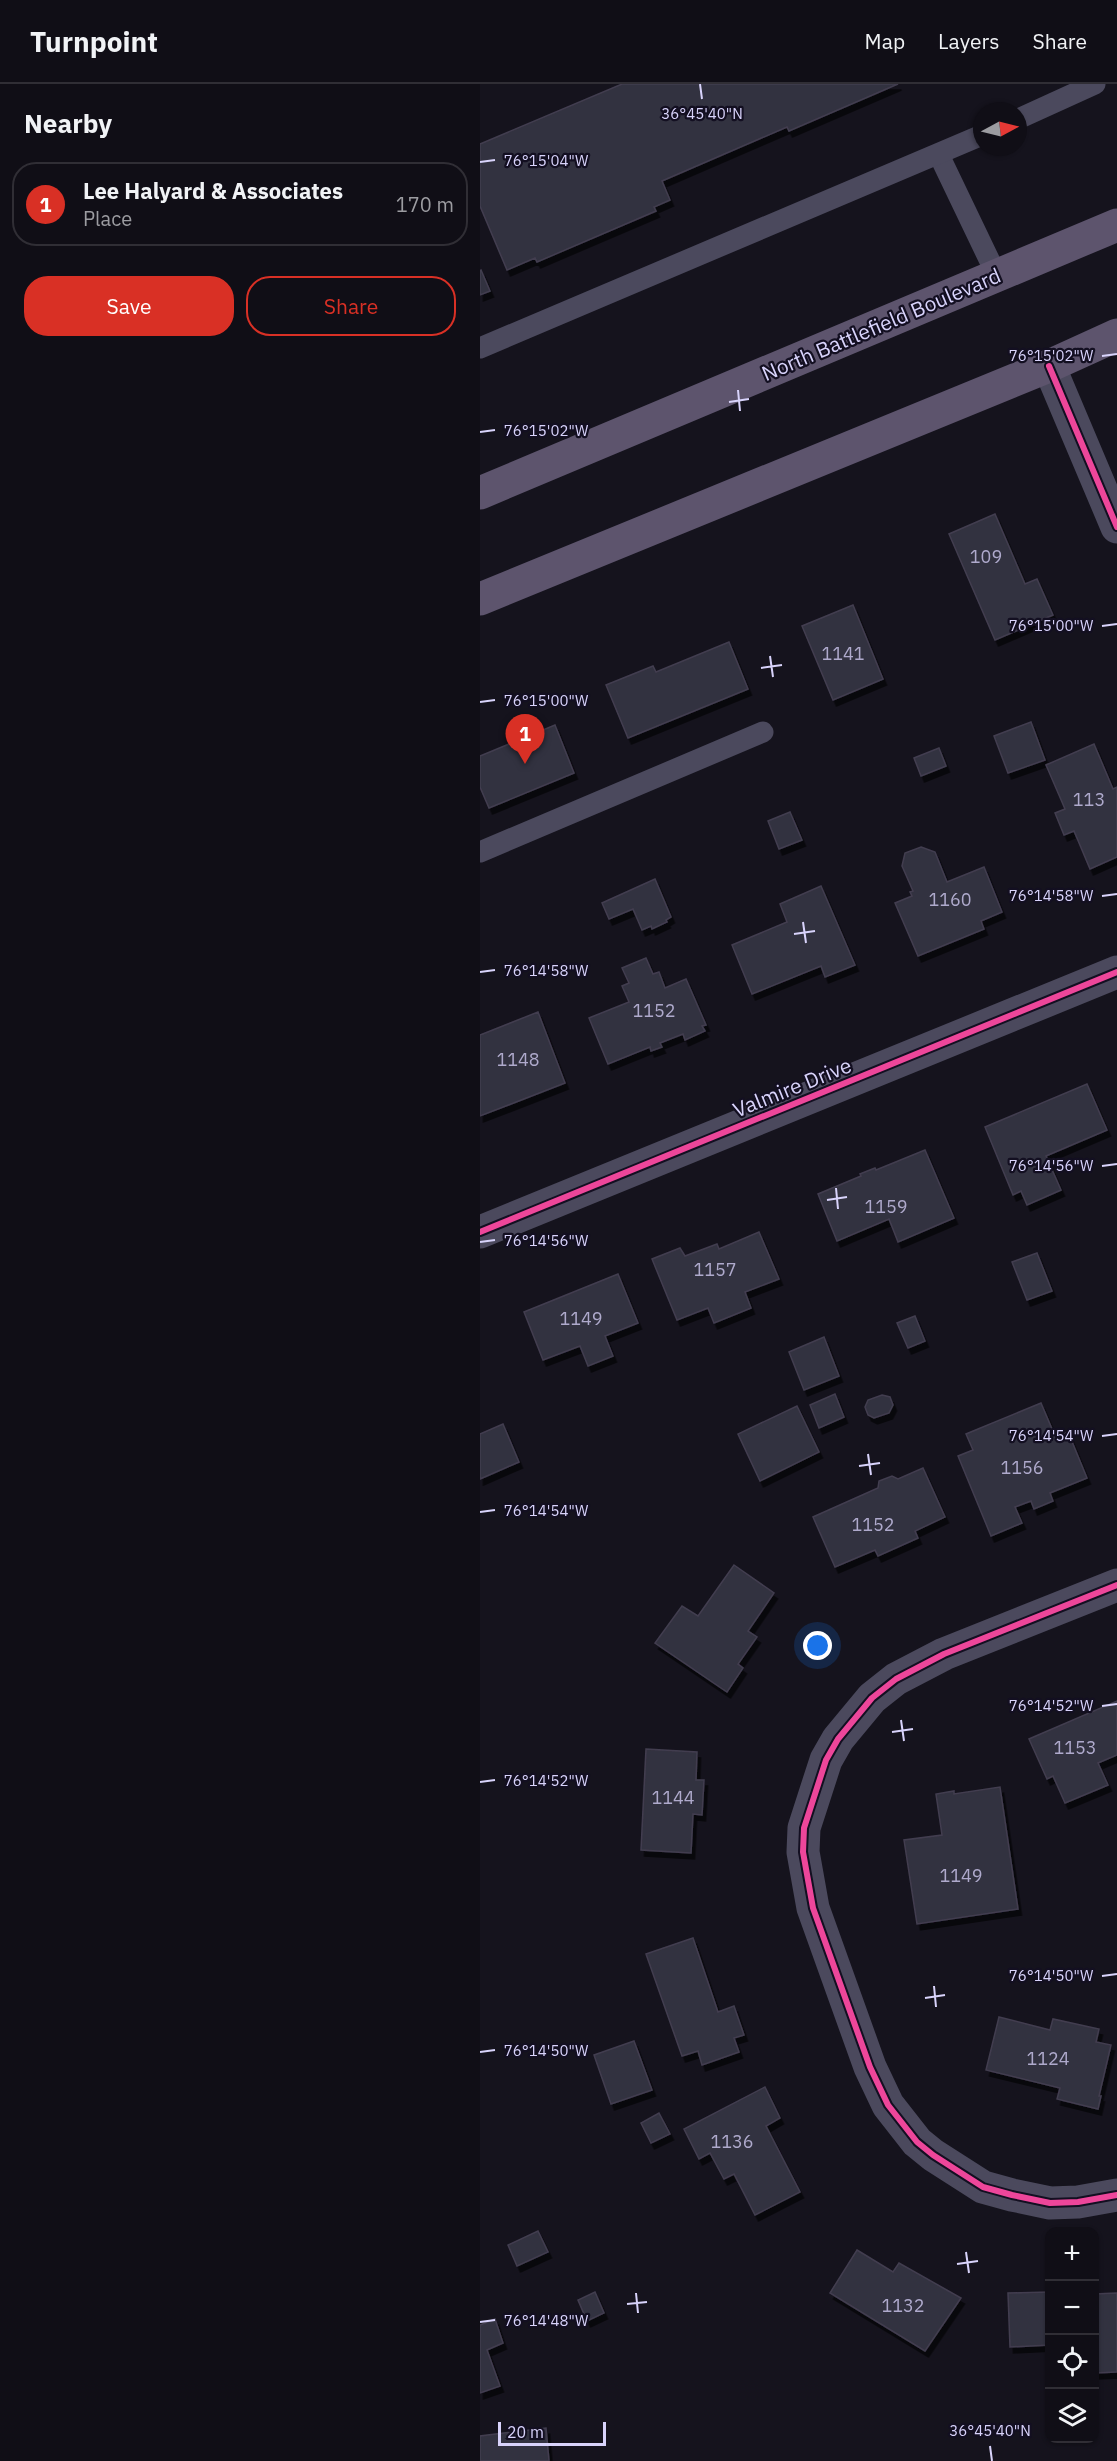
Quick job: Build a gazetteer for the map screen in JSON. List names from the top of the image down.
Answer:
{
  "streets": {
    "main road": ["North Battlefield Boulevard"],
    "street": ["Valmire Drive"]
  },
  "house_numbers": [
    "109",
    "1141",
    "113",
    "1160",
    "1152",
    "1148",
    "1159",
    "1157",
    "1149",
    "1156",
    "1152",
    "1153",
    "1144",
    "1149",
    "1124",
    "1136",
    "1132"
  ],
  "scale_bar": "20 m",
  "north": "right",
  "page": {
    "header": "Turnpoint",
    "nav": ["Map", "Layers", "Share"],
    "heading": "Nearby",
    "list": [
      {
        "mark": "1",
        "name": "Lee Halyard & Associates",
        "note": "Place",
        "value": "170 m"
      }
    ],
    "buttons": ["Save", "Share"],
    "pins": "1",
    "map_buttons": ["+", "−"],
    "scale": "20 m"
  },
  "coordinates": [
    "36°45'40\"N",
    "76°15'04\"W",
    "76°15'02\"W",
    "76°15'00\"W",
    "76°14'58\"W",
    "76°14'56\"W",
    "76°14'54\"W",
    "76°14'52\"W",
    "76°14'50\"W",
    "76°14'48\"W"
  ]
}
